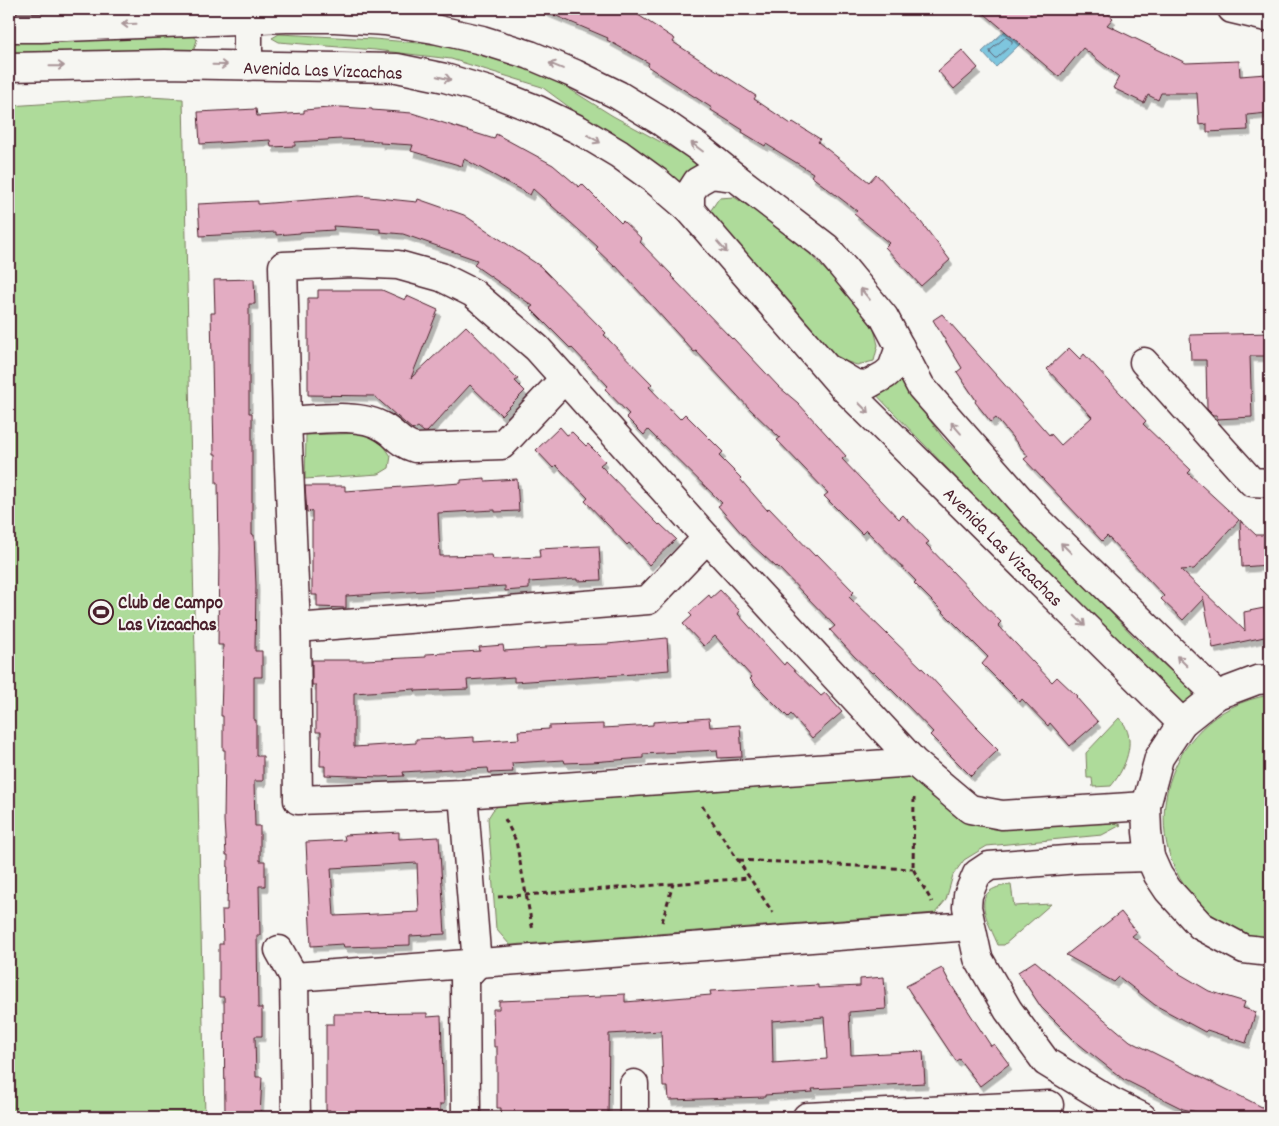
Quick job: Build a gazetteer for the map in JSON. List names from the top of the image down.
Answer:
{
  "streets": {
    "street": ["Avenida Las Vizcachas"]
  },
  "places": {
    "sports": ["Club de Campo Las Vizcachas"]
  }
}
